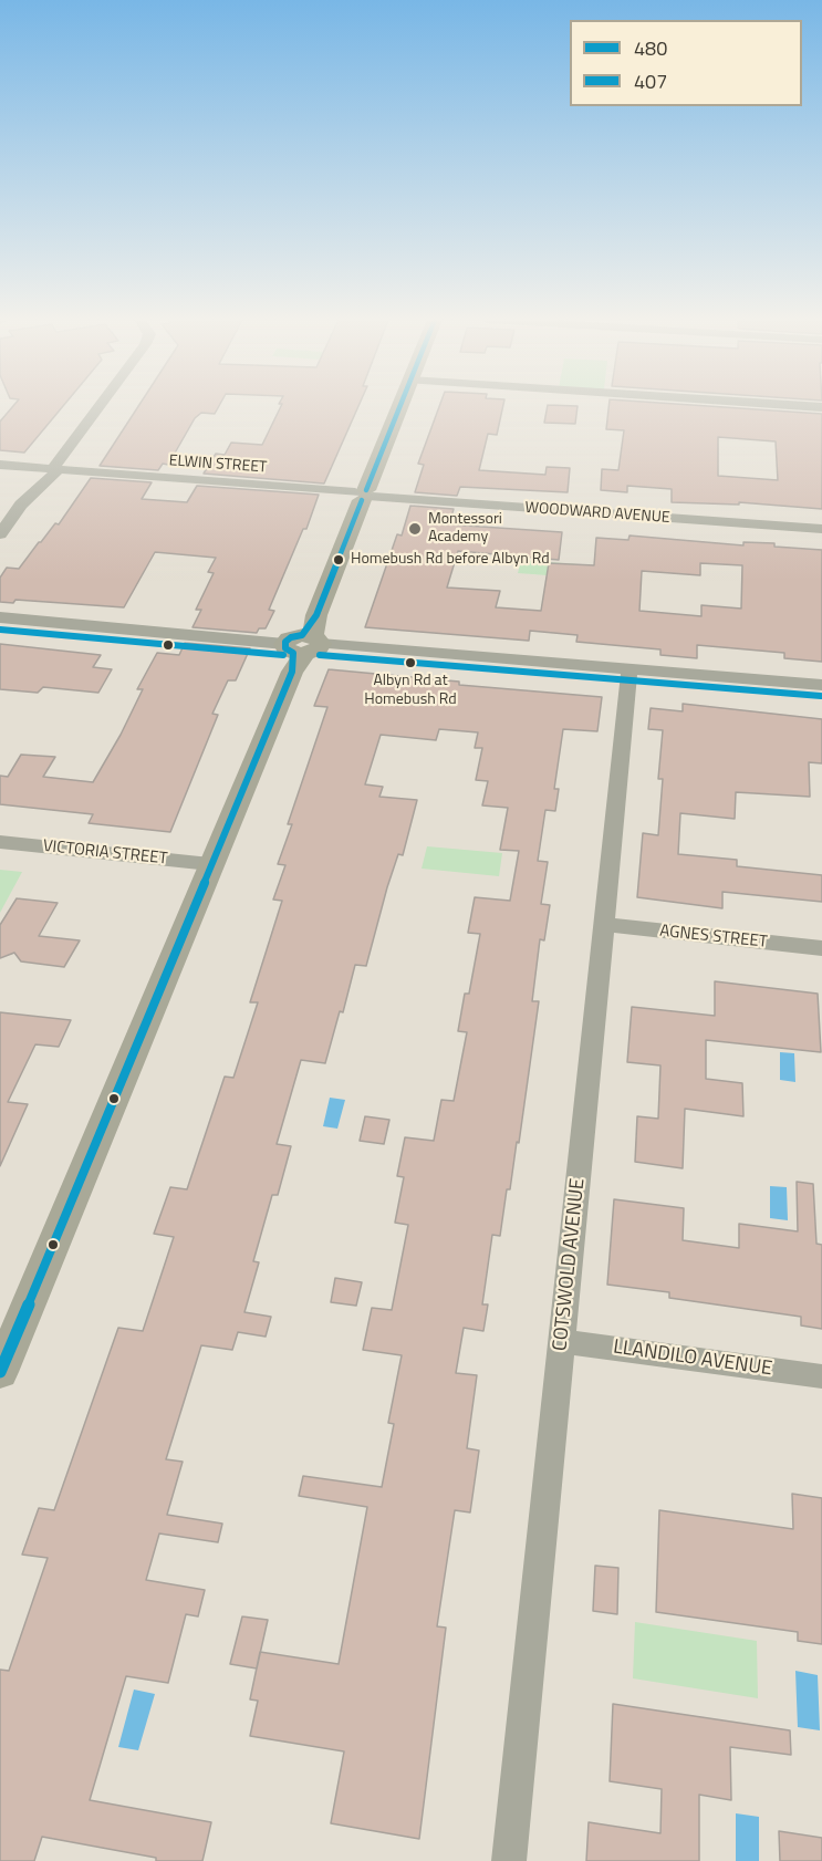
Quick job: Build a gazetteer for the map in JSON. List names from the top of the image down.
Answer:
{
  "streets": {
    "street": [
      "ELWIN STREET",
      "WOODWARD AVENUE",
      "VICTORIA STREET",
      "AGNES STREET",
      "COTSWOLD AVENUE",
      "LLANDILO AVENUE"
    ]
  },
  "crossings": [
    ["ELWIN STREET", "WOODWARD AVENUE"],
    ["AGNES STREET", "COTSWOLD AVENUE"],
    ["COTSWOLD AVENUE", "LLANDILO AVENUE"]
  ],
  "places": ["Montessori Academy", "Homebush Rd before Albyn Rd", "Albyn Rd at Homebush Rd"],
  "lines": ["transit line 480", "transit line 407"],
  "legend": ["480", "407"]
}
